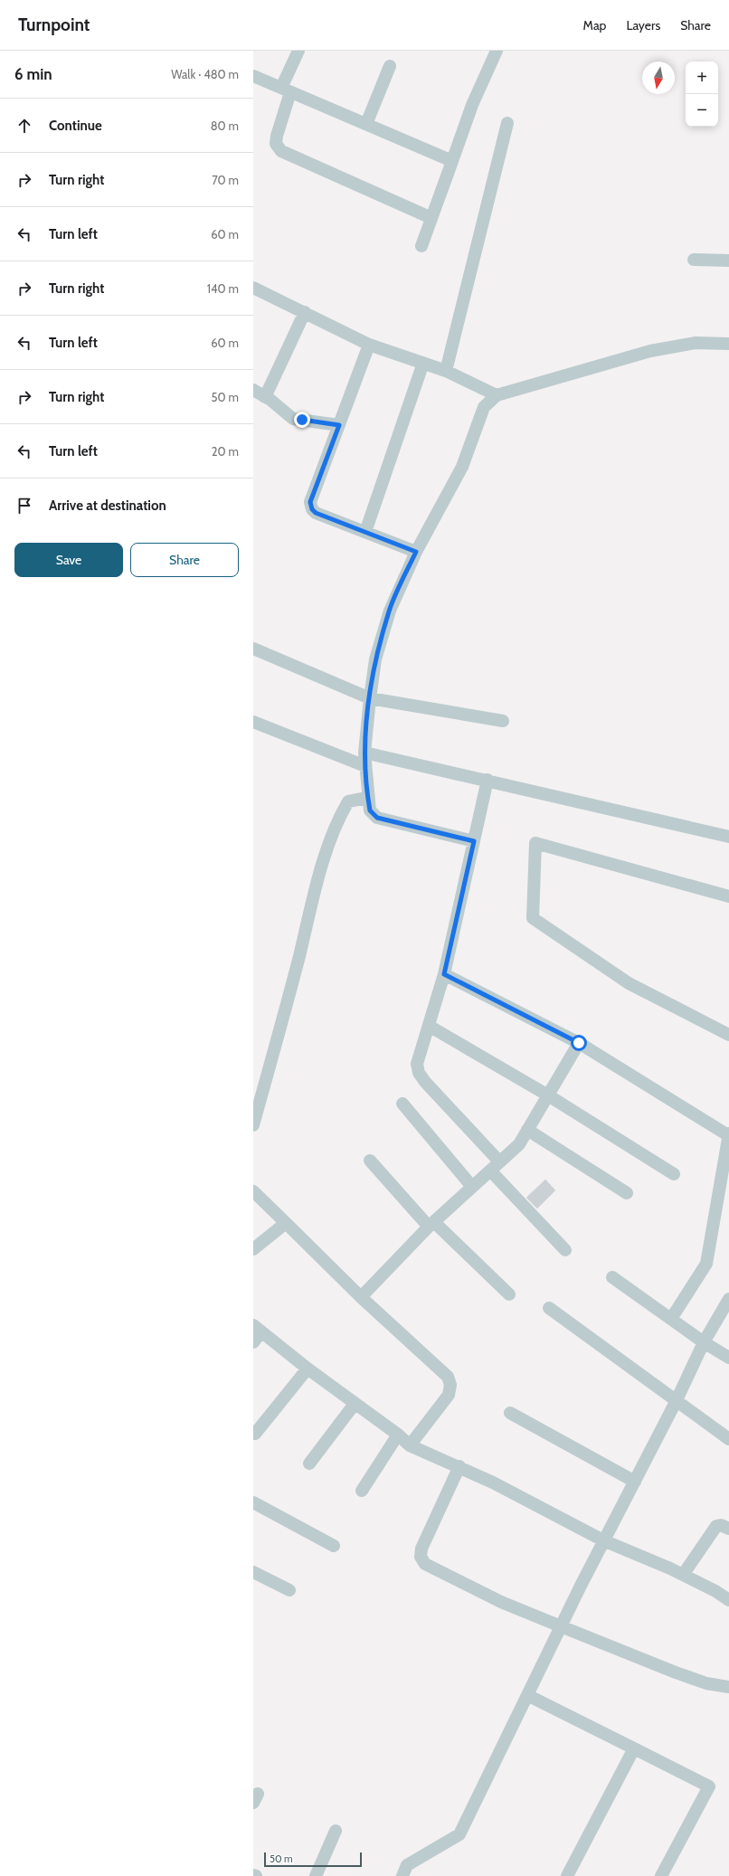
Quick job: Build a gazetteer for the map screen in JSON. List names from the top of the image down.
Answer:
{
  "scale_bar": "50 m",
  "north": "bottom",
  "page": {
    "header": "Turnpoint",
    "nav": ["Map", "Layers", "Share"],
    "heading": ["6 min", "Walk · 480 m"],
    "map_buttons": ["+", "−"],
    "list": [
      ["Continue", "80 m"],
      ["Turn right", "70 m"],
      ["Turn left", "60 m"],
      ["Turn right", "140 m"],
      ["Turn left", "60 m"],
      ["Turn right", "50 m"],
      ["Turn left", "20 m"],
      "Arrive at destination"
    ],
    "buttons": ["Save", "Share"],
    "scale": "50 m"
  }
}
